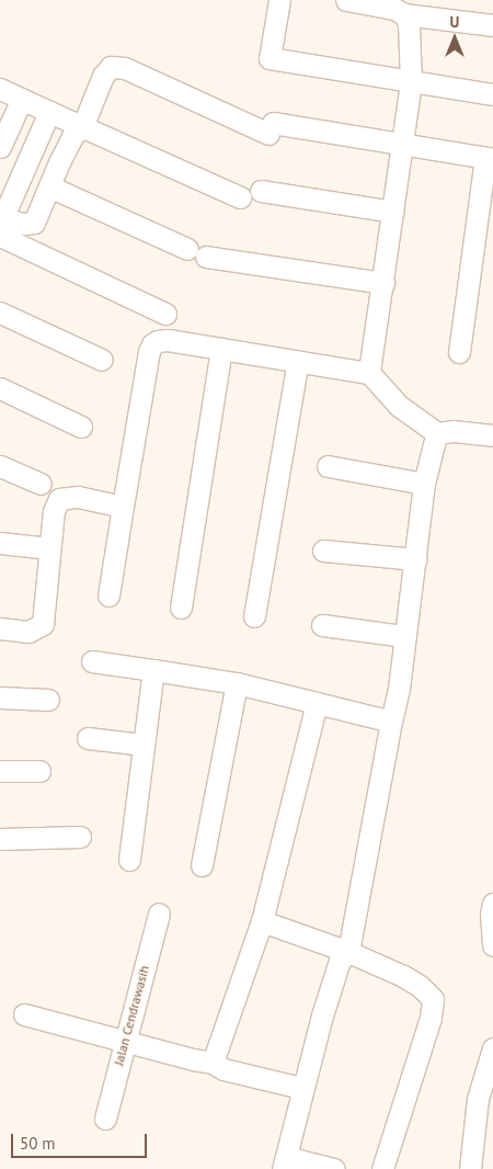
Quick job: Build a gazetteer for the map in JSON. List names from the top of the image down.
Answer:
{
  "streets": {
    "street": ["Jalan Cendrawasih"]
  },
  "scale_bar": "50 m",
  "north": "top"
}
